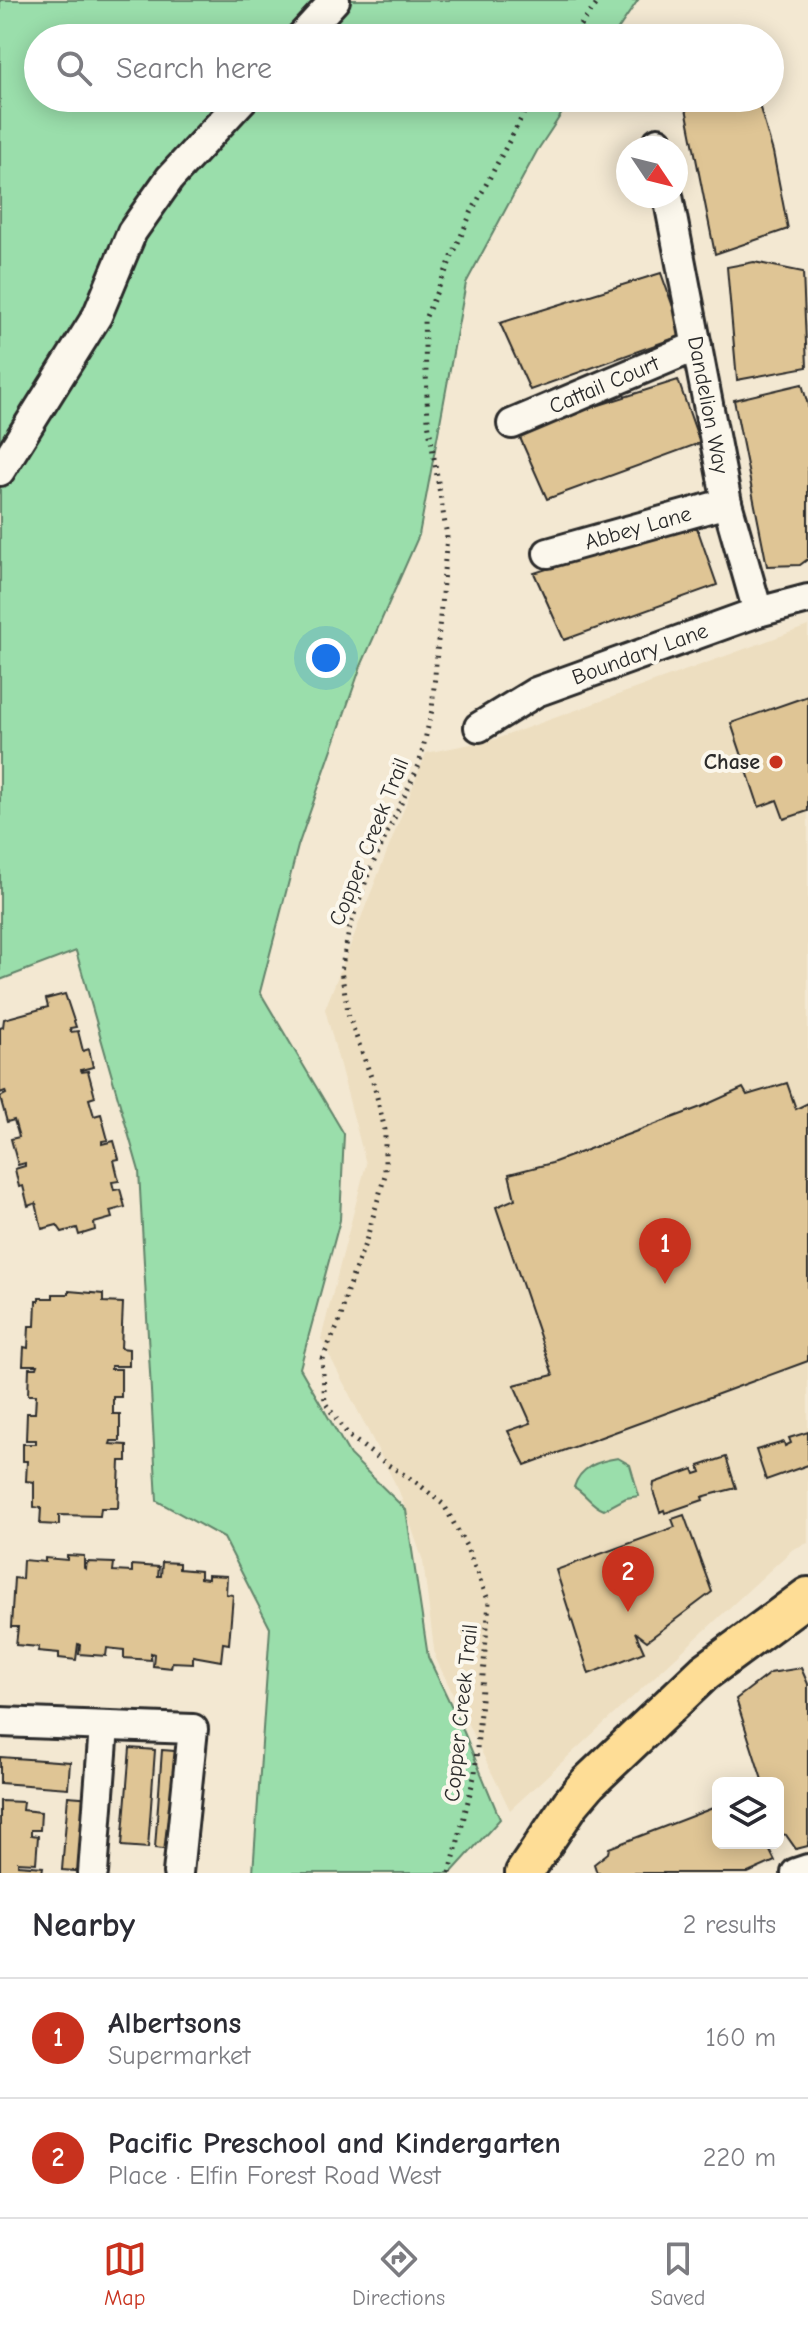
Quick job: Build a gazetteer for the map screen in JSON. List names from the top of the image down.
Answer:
{
  "streets": {
    "street": [
      "Cattail Court",
      "Dandelion Way",
      "Abbey Lane",
      "Boundary Lane"
    ],
    "path": ["Copper Creek Trail"]
  },
  "crossings": [
    ["Cattail Court", "Dandelion Way"],
    ["Dandelion Way", "Abbey Lane"],
    ["Dandelion Way", "Boundary Lane"]
  ],
  "places": ["Chase"],
  "north": "bottom right",
  "page": {
    "search": "Search here",
    "pins": ["1", "2"],
    "heading": ["Nearby", "2 results"],
    "list": [
      {
        "mark": "1",
        "name": "Albertsons",
        "note": "Supermarket",
        "value": "160 m"
      },
      {
        "mark": "2",
        "name": "Pacific Preschool and Kindergarten",
        "note": "Place · Elfin Forest Road West",
        "value": "220 m"
      }
    ],
    "nav": ["Map", "Directions", "Saved"]
  }
}
